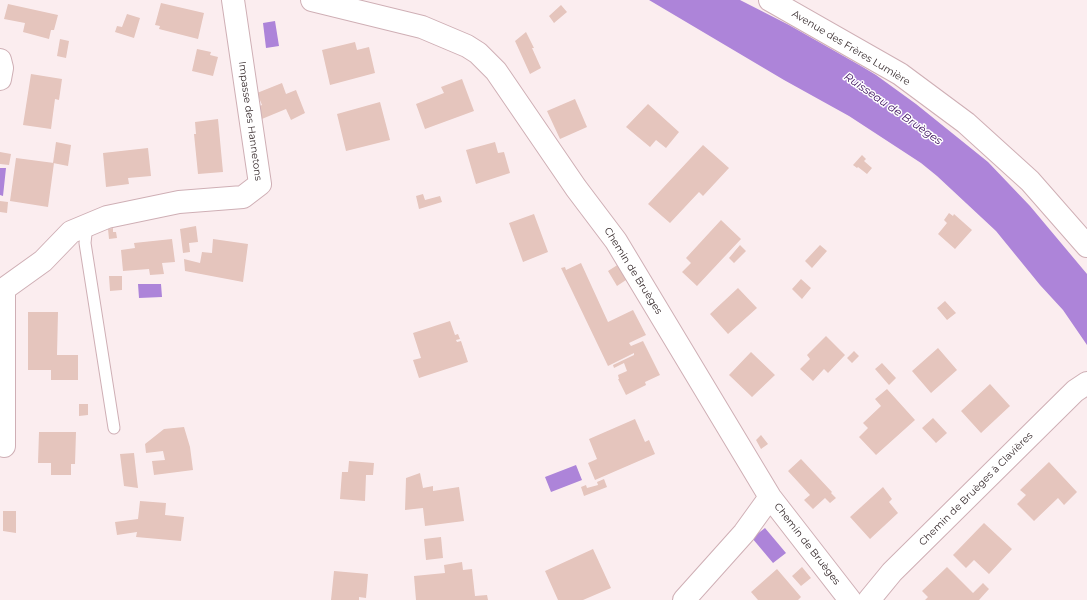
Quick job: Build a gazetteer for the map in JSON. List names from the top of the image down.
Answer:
{
  "streets": {
    "street": [
      "Avenue des Frères Lumière",
      "Impasse des Hannetons",
      "Chemin de Bruèges",
      "Chemin de Bruèges à Clavières"
    ]
  },
  "water": ["Ruisseau de Bruèges"]
}
